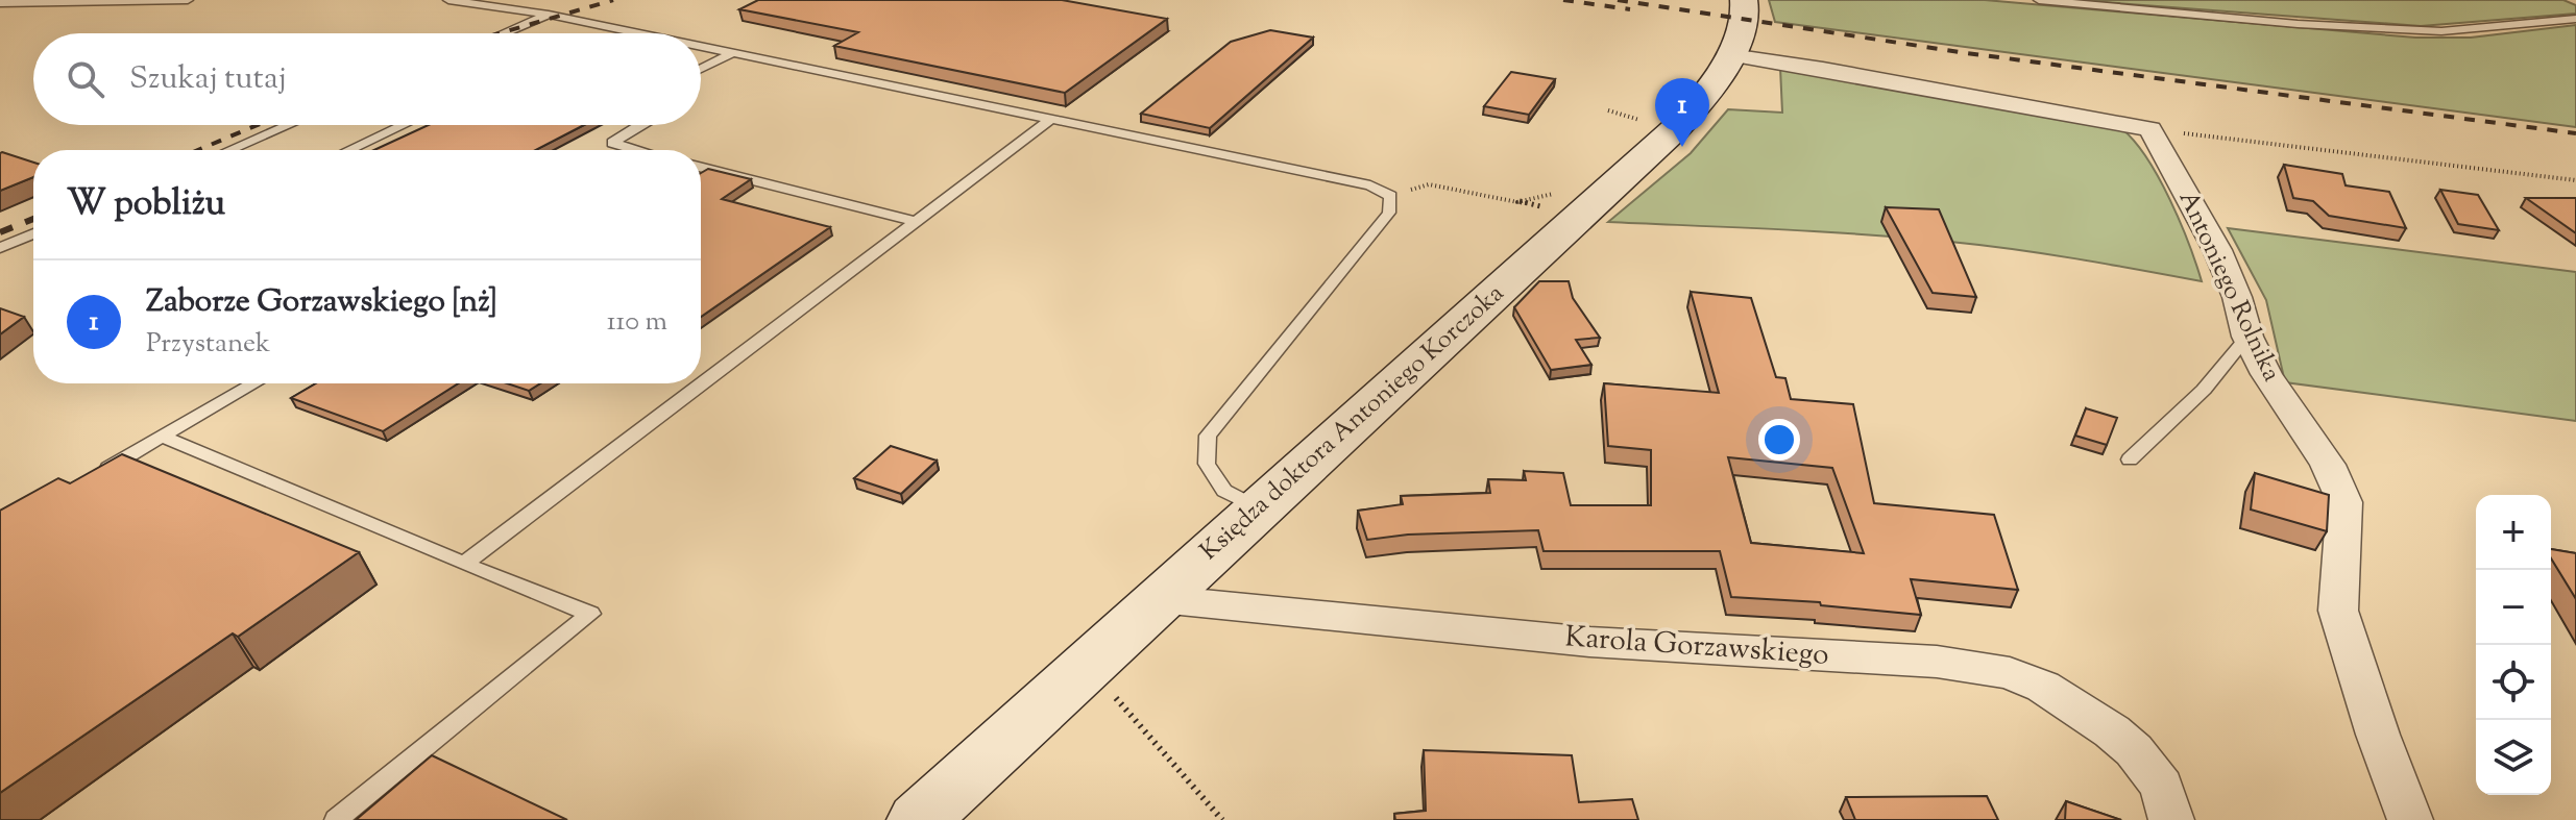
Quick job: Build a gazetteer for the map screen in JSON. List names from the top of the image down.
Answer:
{
  "streets": {
    "street": ["Antoniego Rolnika", "Księdza doktora Antoniego Korczoka", "Karola Gorzawskiego"]
  },
  "crossings": [
    ["Księdza doktora Antoniego Korczoka", "Karola Gorzawskiego"]
  ],
  "page": {
    "search": "Szukaj tutaj",
    "pins": "1",
    "heading": "W pobliżu",
    "list": [
      {
        "mark": "1",
        "name": "Zaborze Gorzawskiego [nż]",
        "note": "Przystanek",
        "value": "110 m"
      }
    ],
    "map_buttons": ["+", "−"]
  }
}
